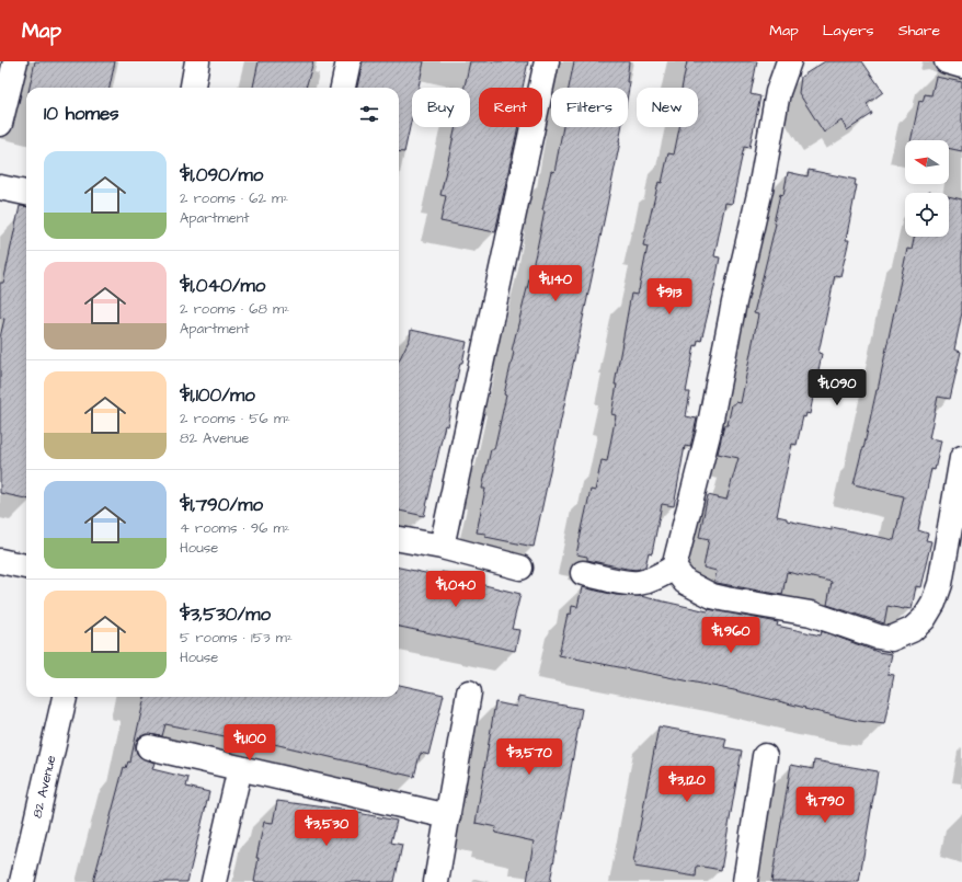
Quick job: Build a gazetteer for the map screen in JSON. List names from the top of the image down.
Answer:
{
  "streets": {
    "street": ["82 Avenue"]
  },
  "north": "left",
  "page": {
    "header": "Map",
    "nav": ["Map", "Layers", "Share"],
    "chip": [
      "Buy",
      "Rent",
      "Filters",
      "New"
    ],
    "heading": "10 homes",
    "list": [
      {
        "name": "$1,090/mo",
        "note": "2 rooms · 62 m² · Apartment"
      },
      {
        "name": "$1,040/mo",
        "note": "2 rooms · 68 m² · Apartment"
      },
      {
        "name": "$1,100/mo",
        "note": "2 rooms · 56 m² · 82 Avenue"
      },
      {
        "name": "$1,790/mo",
        "note": "4 rooms · 96 m² · House"
      },
      {
        "name": "$3,530/mo",
        "note": "5 rooms · 153 m² · House"
      }
    ],
    "price": [
      "$1,140",
      "$913",
      "$1,090",
      "$1,040",
      "$1,960",
      "$1,100",
      "$3,570",
      "$3,120",
      "$1,790",
      "$3,530"
    ]
  }
}
